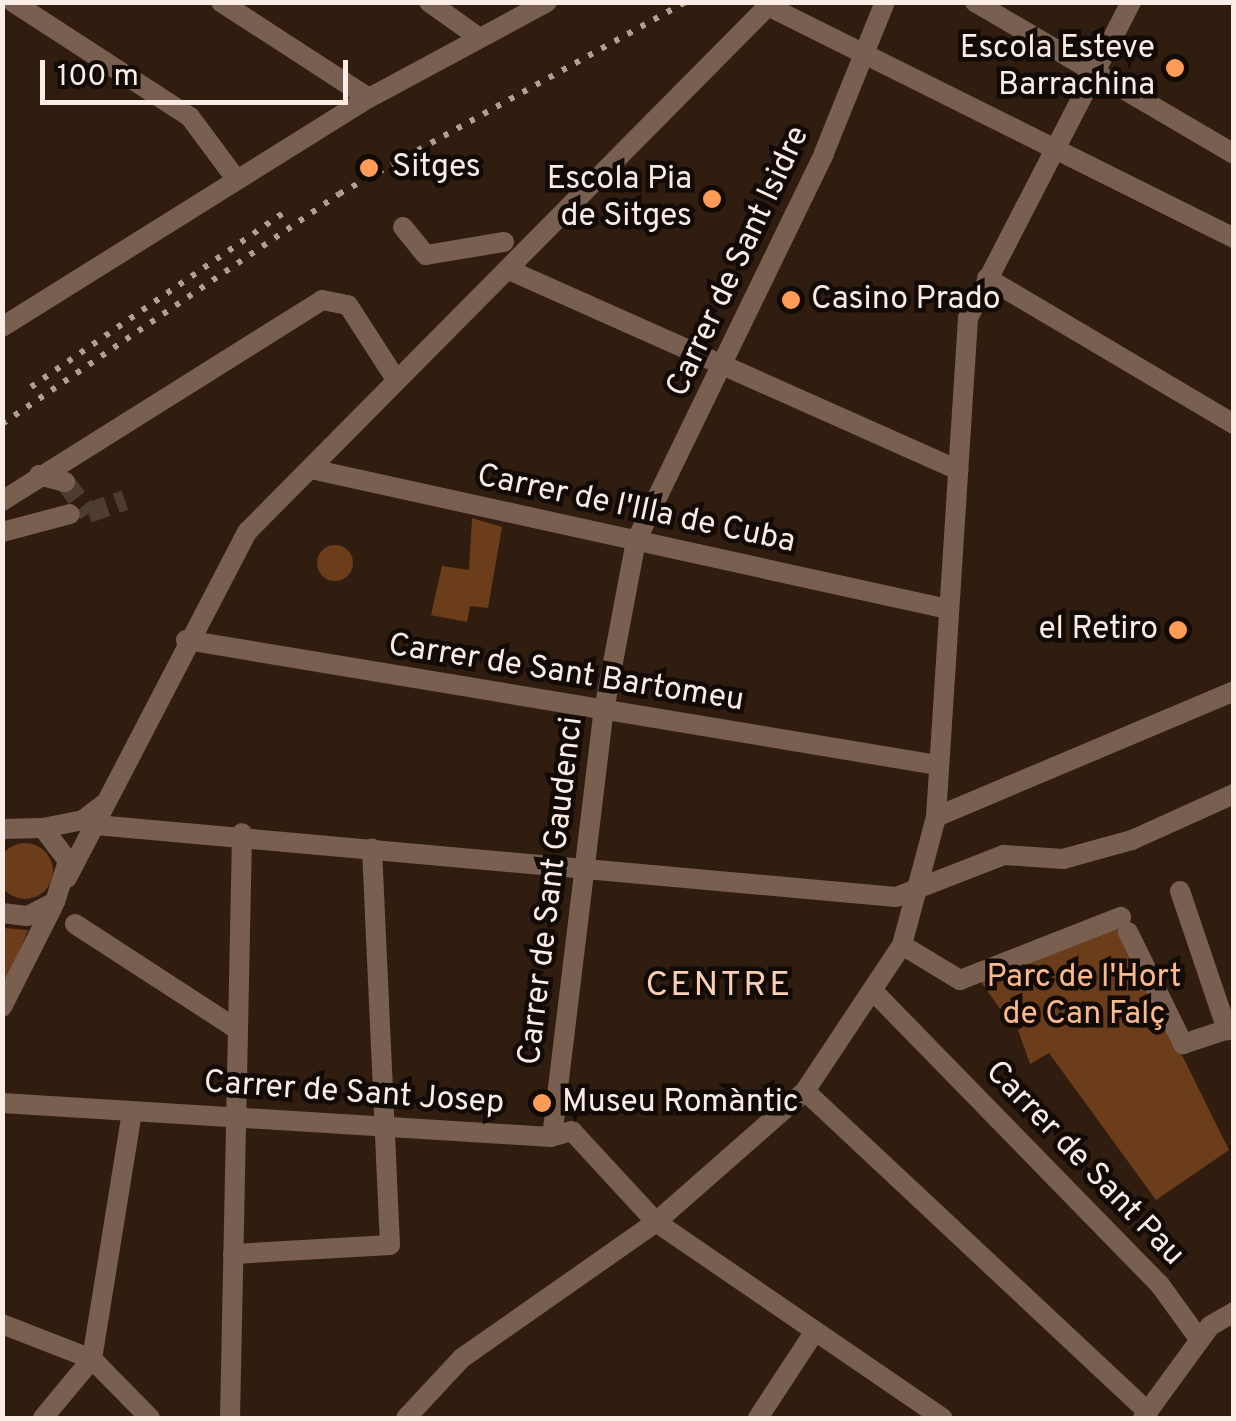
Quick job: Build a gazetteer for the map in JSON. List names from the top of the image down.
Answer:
{
  "streets": {
    "street": [
      "Carrer de Sant Isidre",
      "Carrer de l'Illa de Cuba",
      "Carrer de Sant Bartomeu",
      "Carrer de Sant Gaudenci",
      "Carrer de Sant Josep",
      "Carrer de Sant Pau"
    ]
  },
  "crossings": [
    ["Carrer de Sant Isidre", "Carrer de l'Illa de Cuba"],
    ["Carrer de Sant Isidre", "Carrer de Sant Gaudenci"],
    ["Carrer de l'Illa de Cuba", "Carrer de Sant Gaudenci"],
    ["Carrer de Sant Bartomeu", "Carrer de Sant Gaudenci"],
    ["Carrer de Sant Gaudenci", "Carrer de Sant Josep"]
  ],
  "districts": ["CENTRE"],
  "parks": ["Parc de l'Hort de Can Falç"],
  "places": [
    "Escola Esteve Barrachina",
    "Sitges",
    "Escola Pia de Sitges",
    "Casino Prado",
    "el Retiro",
    "Museu Romàntic"
  ],
  "scale_bar": "100 m"
}
